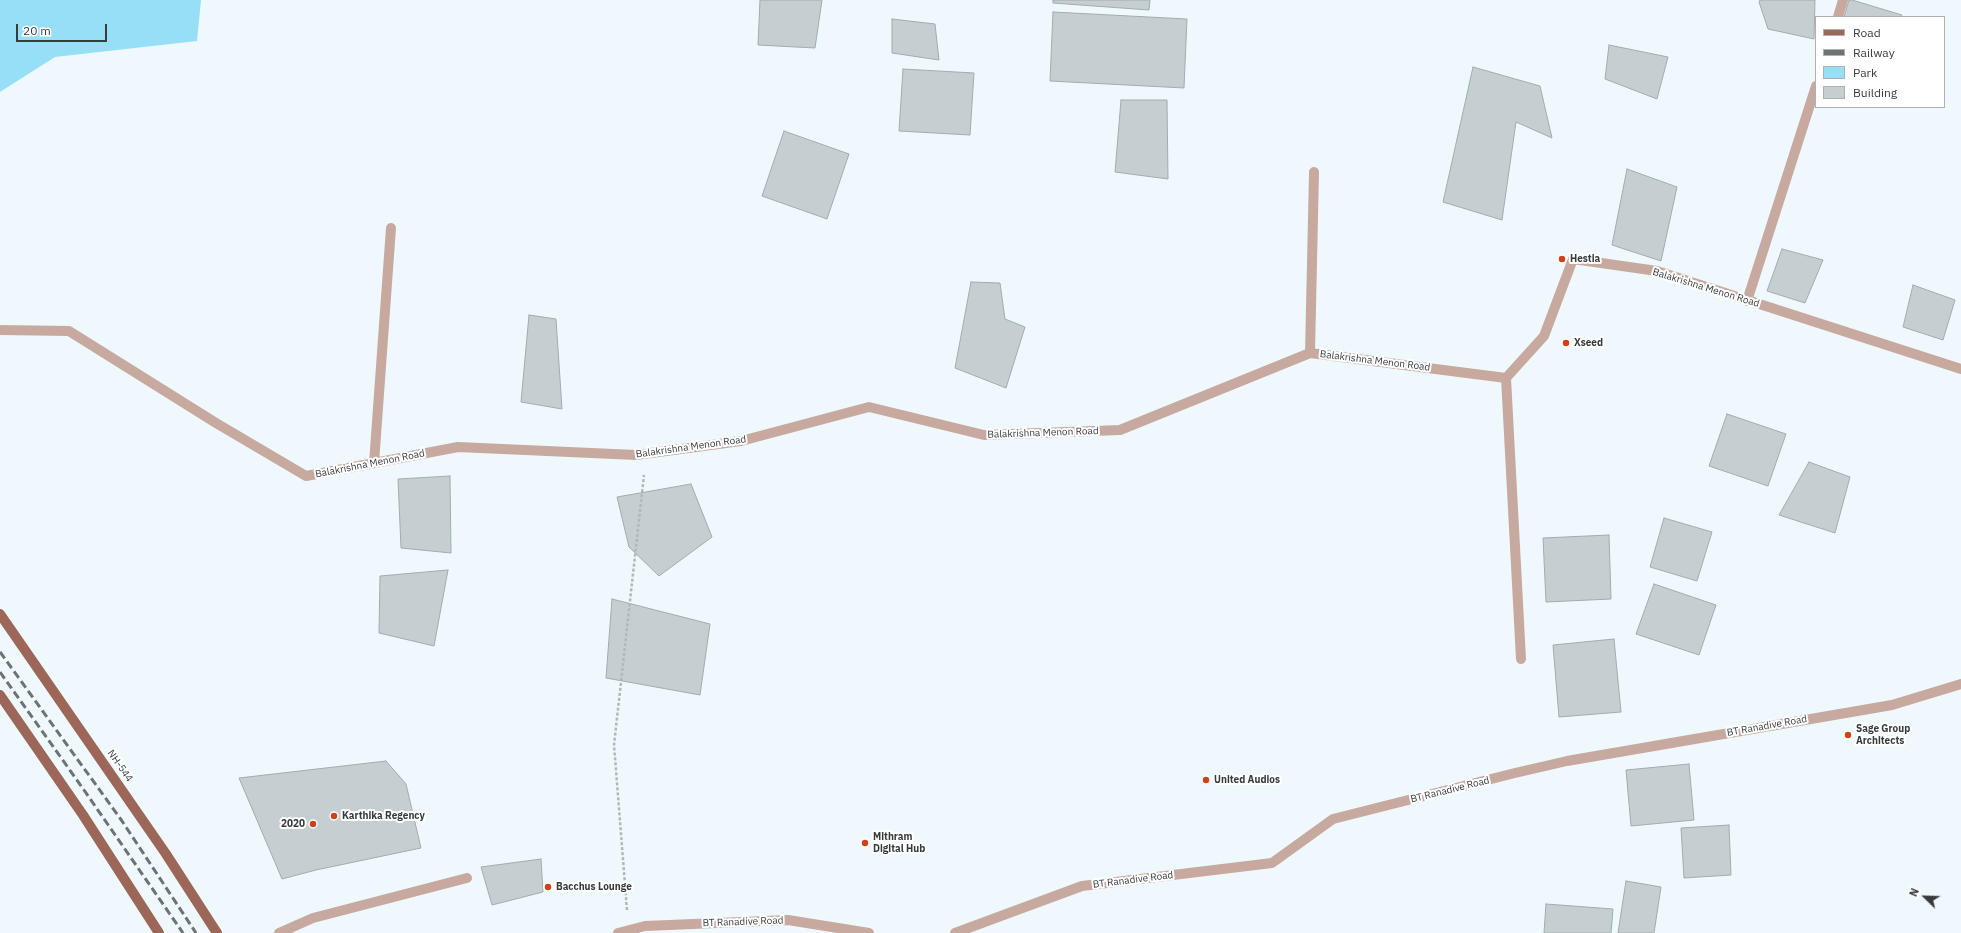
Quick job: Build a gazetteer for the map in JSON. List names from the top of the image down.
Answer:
{
  "streets": {
    "main road": ["NH-544"],
    "street": ["Balakrishna Menon Road", "BT Ranadive Road"]
  },
  "places": [
    "Hestia",
    "Xseed",
    "Sage Group Architects",
    "United Audios",
    "Karthika Regency",
    "2020",
    "Mithram Digital Hub",
    "Bacchus Lounge"
  ],
  "legend": [
    "Road",
    "Railway",
    "Park",
    "Building"
  ],
  "scale_bar": "20 m",
  "north": "top left"
}
